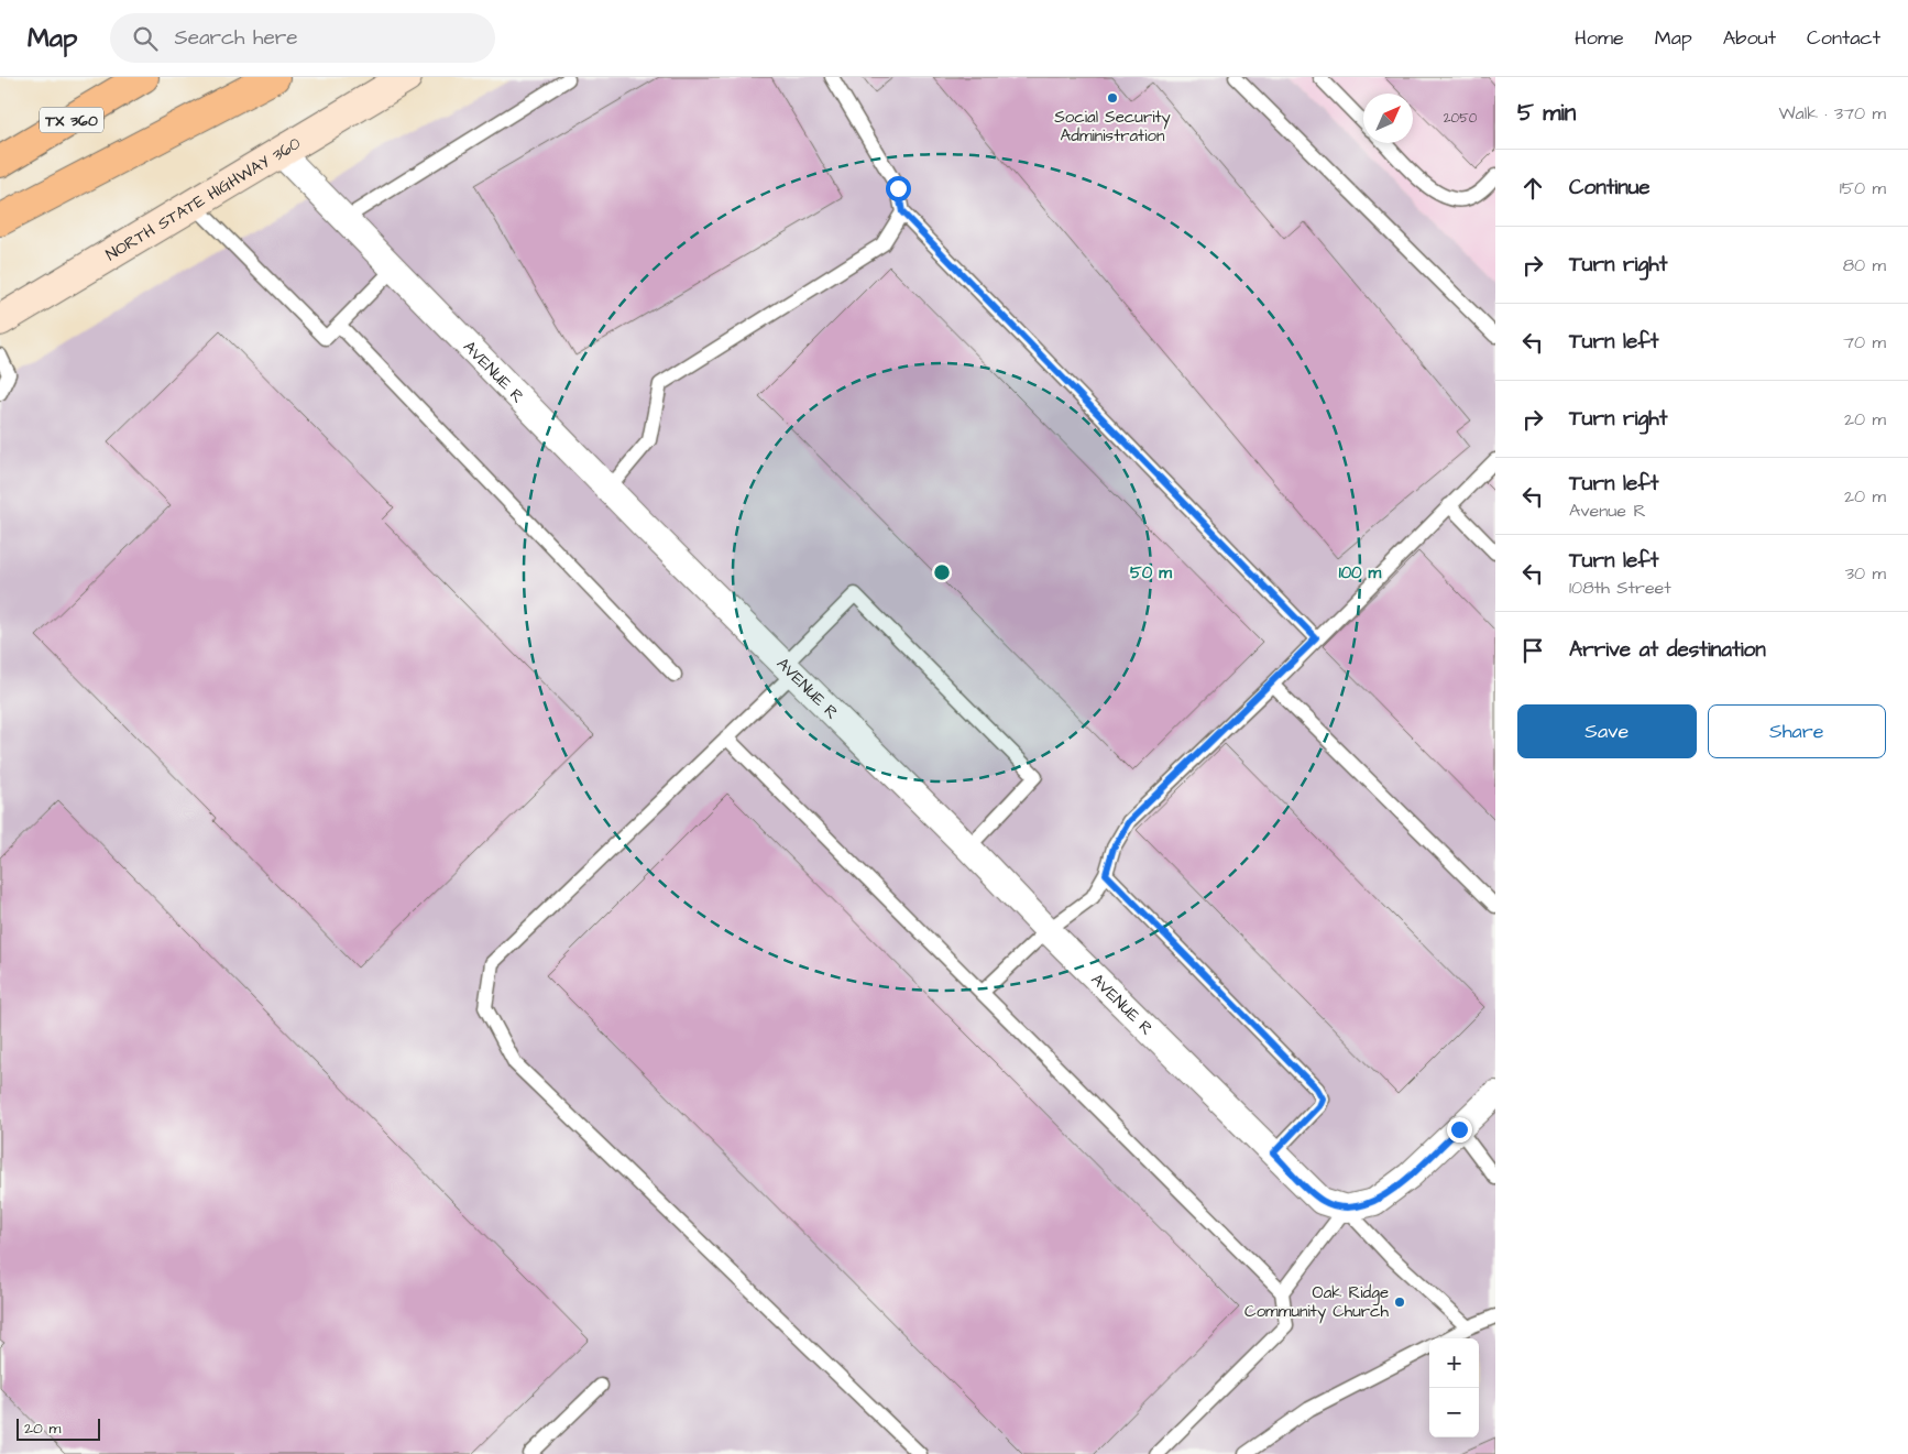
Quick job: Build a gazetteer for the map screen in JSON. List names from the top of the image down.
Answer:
{
  "streets": {
    "highway": ["TX 360"],
    "main road": ["NORTH STATE HIGHWAY 360"],
    "street": ["AVENUE R"]
  },
  "crossings": [
    ["NORTH STATE HIGHWAY 360", "AVENUE R"]
  ],
  "places": ["Social Security Administration", "Oak Ridge Community Church"],
  "house_numbers": ["2050"],
  "scale_bar": "20 m",
  "north": "top right",
  "page": {
    "header": "Map",
    "search": "Search here",
    "nav": [
      "Home",
      "Map",
      "About",
      "Contact"
    ],
    "heading": ["5 min", "Walk · 370 m"],
    "list": [
      ["Continue", "150 m"],
      ["Turn right", "80 m"],
      ["Turn left", "70 m"],
      ["Turn right", "20 m"],
      ["Turn left", "Avenue R", "20 m"],
      ["Turn left", "108th Street", "30 m"],
      "Arrive at destination"
    ],
    "buttons": ["Save", "Share"],
    "map_buttons": ["+", "−"],
    "scale": "20 m"
  },
  "rings": ["50 m", "100 m"]
}
